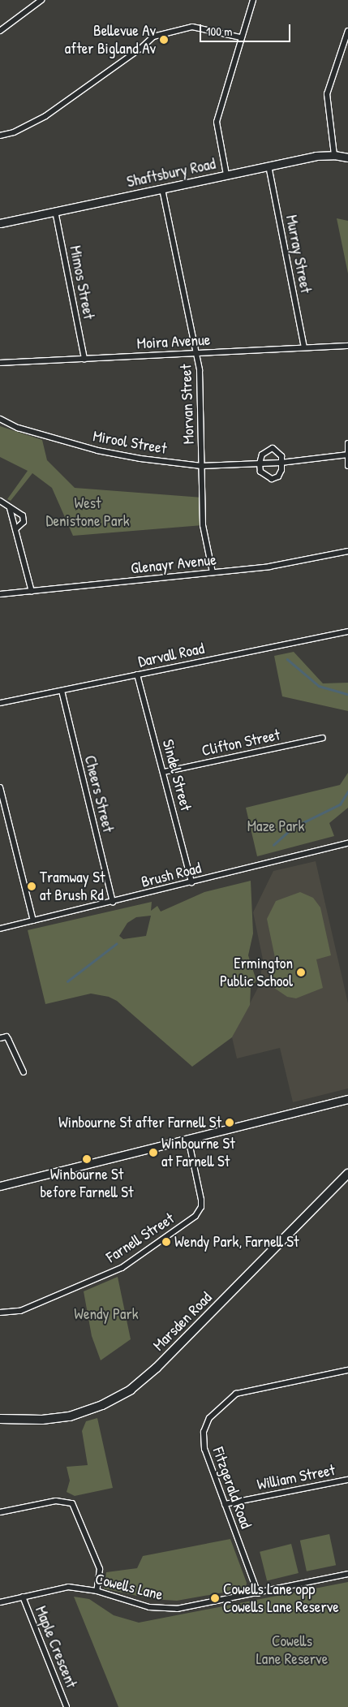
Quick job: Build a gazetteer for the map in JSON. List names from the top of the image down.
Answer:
{
  "streets": {
    "main road": ["Marsden Road"],
    "street": [
      "Shaftsbury Road",
      "Murray Street",
      "Mimos Street",
      "Moira Avenue",
      "Morvan Street",
      "Mirool Street",
      "Glenayr Avenue",
      "Darvall Road",
      "Clifton Street",
      "Sindel Street",
      "Cheers Street",
      "Brush Road",
      "Farnell Street",
      "William Street",
      "Fitzgerald Road",
      "Cowells Lane",
      "Maple Crescent"
    ]
  },
  "crossings": [
    ["Shaftsbury Road", "Murray Street"],
    ["Shaftsbury Road", "Mimos Street"],
    ["Shaftsbury Road", "Morvan Street"],
    ["Murray Street", "Moira Avenue"],
    ["Mimos Street", "Moira Avenue"],
    ["Moira Avenue", "Morvan Street"],
    ["Morvan Street", "Mirool Street"],
    ["Morvan Street", "Glenayr Avenue"],
    ["Darvall Road", "Sindel Street"],
    ["Darvall Road", "Cheers Street"],
    ["Clifton Street", "Sindel Street"],
    ["Sindel Street", "Brush Road"],
    ["Cheers Street", "Brush Road"],
    ["William Street", "Fitzgerald Road"],
    ["Fitzgerald Road", "Cowells Lane"],
    ["Cowells Lane", "Maple Crescent"]
  ],
  "parks": [
    "West Denistone Park",
    "Maze Park",
    "Wendy Park",
    "Cowells Lane Reserve"
  ],
  "places": [
    "Bellevue Av after Bigland Av",
    "Tramway St at Brush Rd",
    "Ermington Public School",
    "Winbourne St after Farnell St",
    "Winbourne St at Farnell St",
    "Winbourne St before Farnell St",
    "Wendy Park, Farnell St",
    "Cowells Lane opp Cowells Lane Reserve"
  ],
  "scale_bar": "100 m"
}
